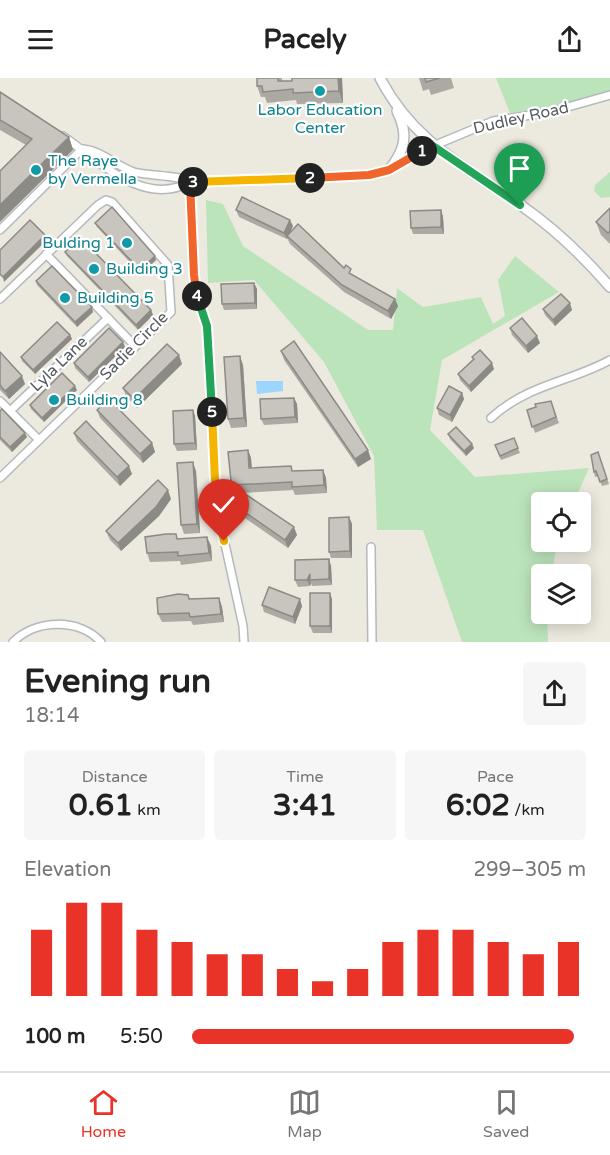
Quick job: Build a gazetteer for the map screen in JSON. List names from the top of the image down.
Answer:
{
  "streets": {
    "street": ["Dudley Road", "Sadie Circle", "Lyla Lane"]
  },
  "places": [
    "Labor Education Center",
    "The Raye by Vermella",
    "Bulding 1",
    "Building 3",
    "Building 5",
    "Building 8"
  ],
  "page": {
    "header": "Pacely",
    "pins": [
      "1",
      "2",
      "3",
      "4",
      "5"
    ],
    "heading": ["Evening run", "18:14"],
    "stats": [
      ["Distance", "0.61 km"],
      ["Time", "3:41"],
      ["Pace", "6:02 /km"]
    ],
    "chart": ["Elevation", "299–305 m"],
    "list": [
      {
        "name": "100 m",
        "note": "5:50"
      }
    ],
    "tabs": ["Home", "Map", "Saved"]
  }
}
